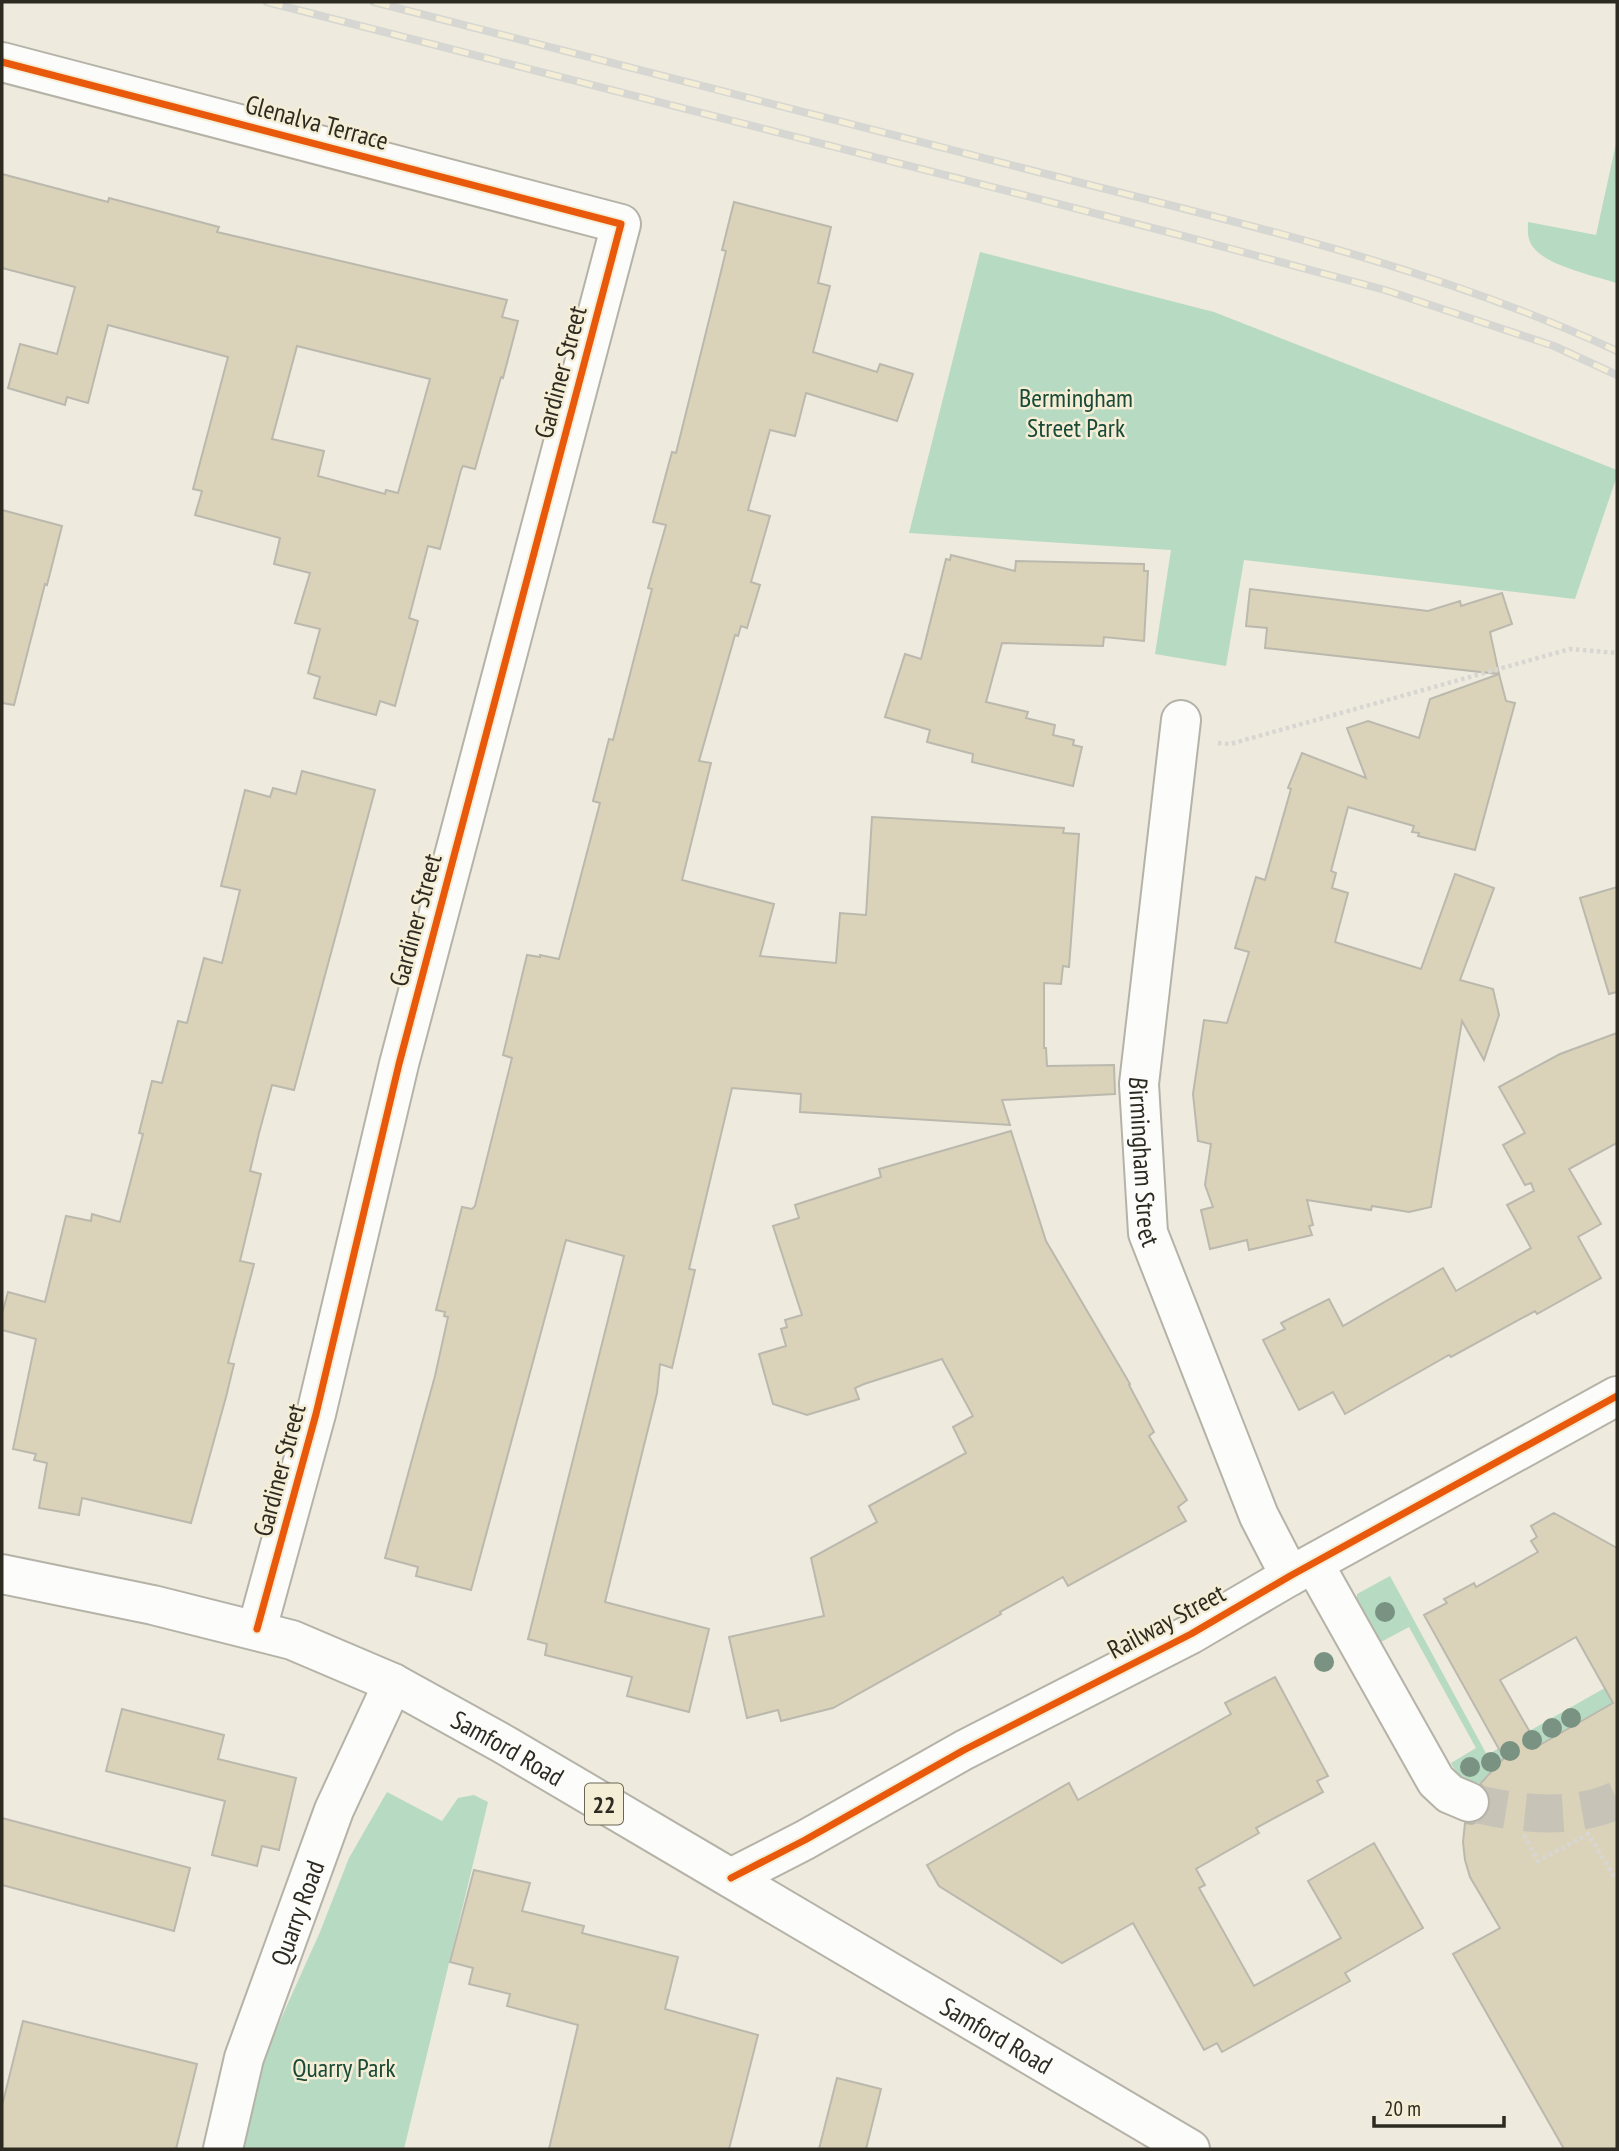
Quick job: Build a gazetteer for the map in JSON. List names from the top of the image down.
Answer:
{
  "streets": {
    "street": [
      "Glenalva Terrace",
      "Gardiner Street",
      "Birmingham Street",
      "Railway Street",
      "Samford Road",
      "22",
      "Quarry Road"
    ]
  },
  "crossings": [
    ["Glenalva Terrace", "Gardiner Street"],
    ["Gardiner Street", "Samford Road"],
    ["Birmingham Street", "Railway Street"],
    ["Railway Street", "Samford Road"],
    ["Samford Road", "Quarry Road"]
  ],
  "parks": ["Bermingham Street Park", "Quarry Park"],
  "scale_bar": "20 m"
}
